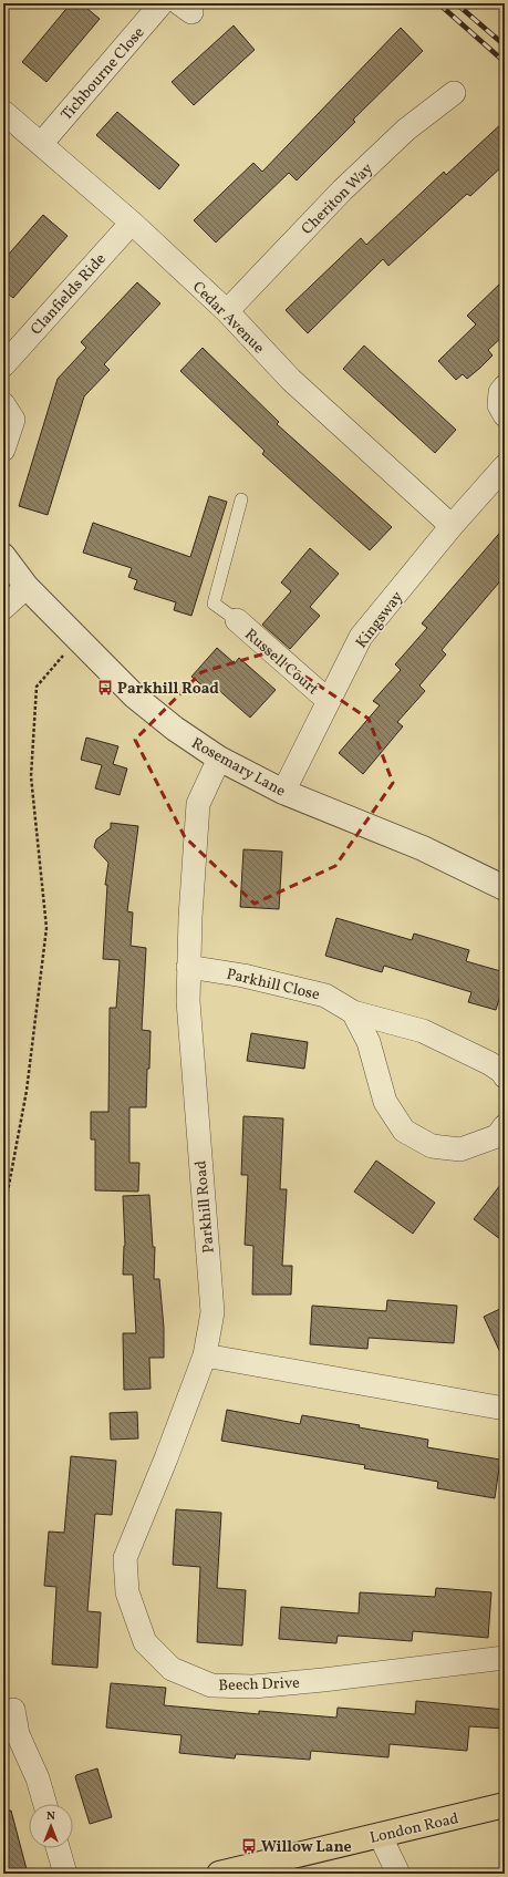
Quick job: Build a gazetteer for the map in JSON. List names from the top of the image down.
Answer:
{
  "streets": {
    "main road": ["London Road"],
    "street": [
      "Tichbourne Close",
      "Cheriton Way",
      "Clanfields Ride",
      "Cedar Avenue",
      "Kingsway",
      "Russell Court",
      "Rosemary Lane",
      "Parkhill Close",
      "Parkhill Road",
      "Beech Drive"
    ]
  },
  "crossings": [
    ["Tichbourne Close", "Cedar Avenue"],
    ["Cheriton Way", "Cedar Avenue"],
    ["Clanfields Ride", "Cedar Avenue"],
    ["Cedar Avenue", "Kingsway"],
    ["Kingsway", "Russell Court"],
    ["Kingsway", "Rosemary Lane"],
    ["Rosemary Lane", "Parkhill Road"],
    ["Parkhill Close", "Parkhill Road"],
    ["Parkhill Road", "Beech Drive"]
  ],
  "places": {
    "bus stop": ["Parkhill Road", "Willow Lane"]
  },
  "north": "top"
}
